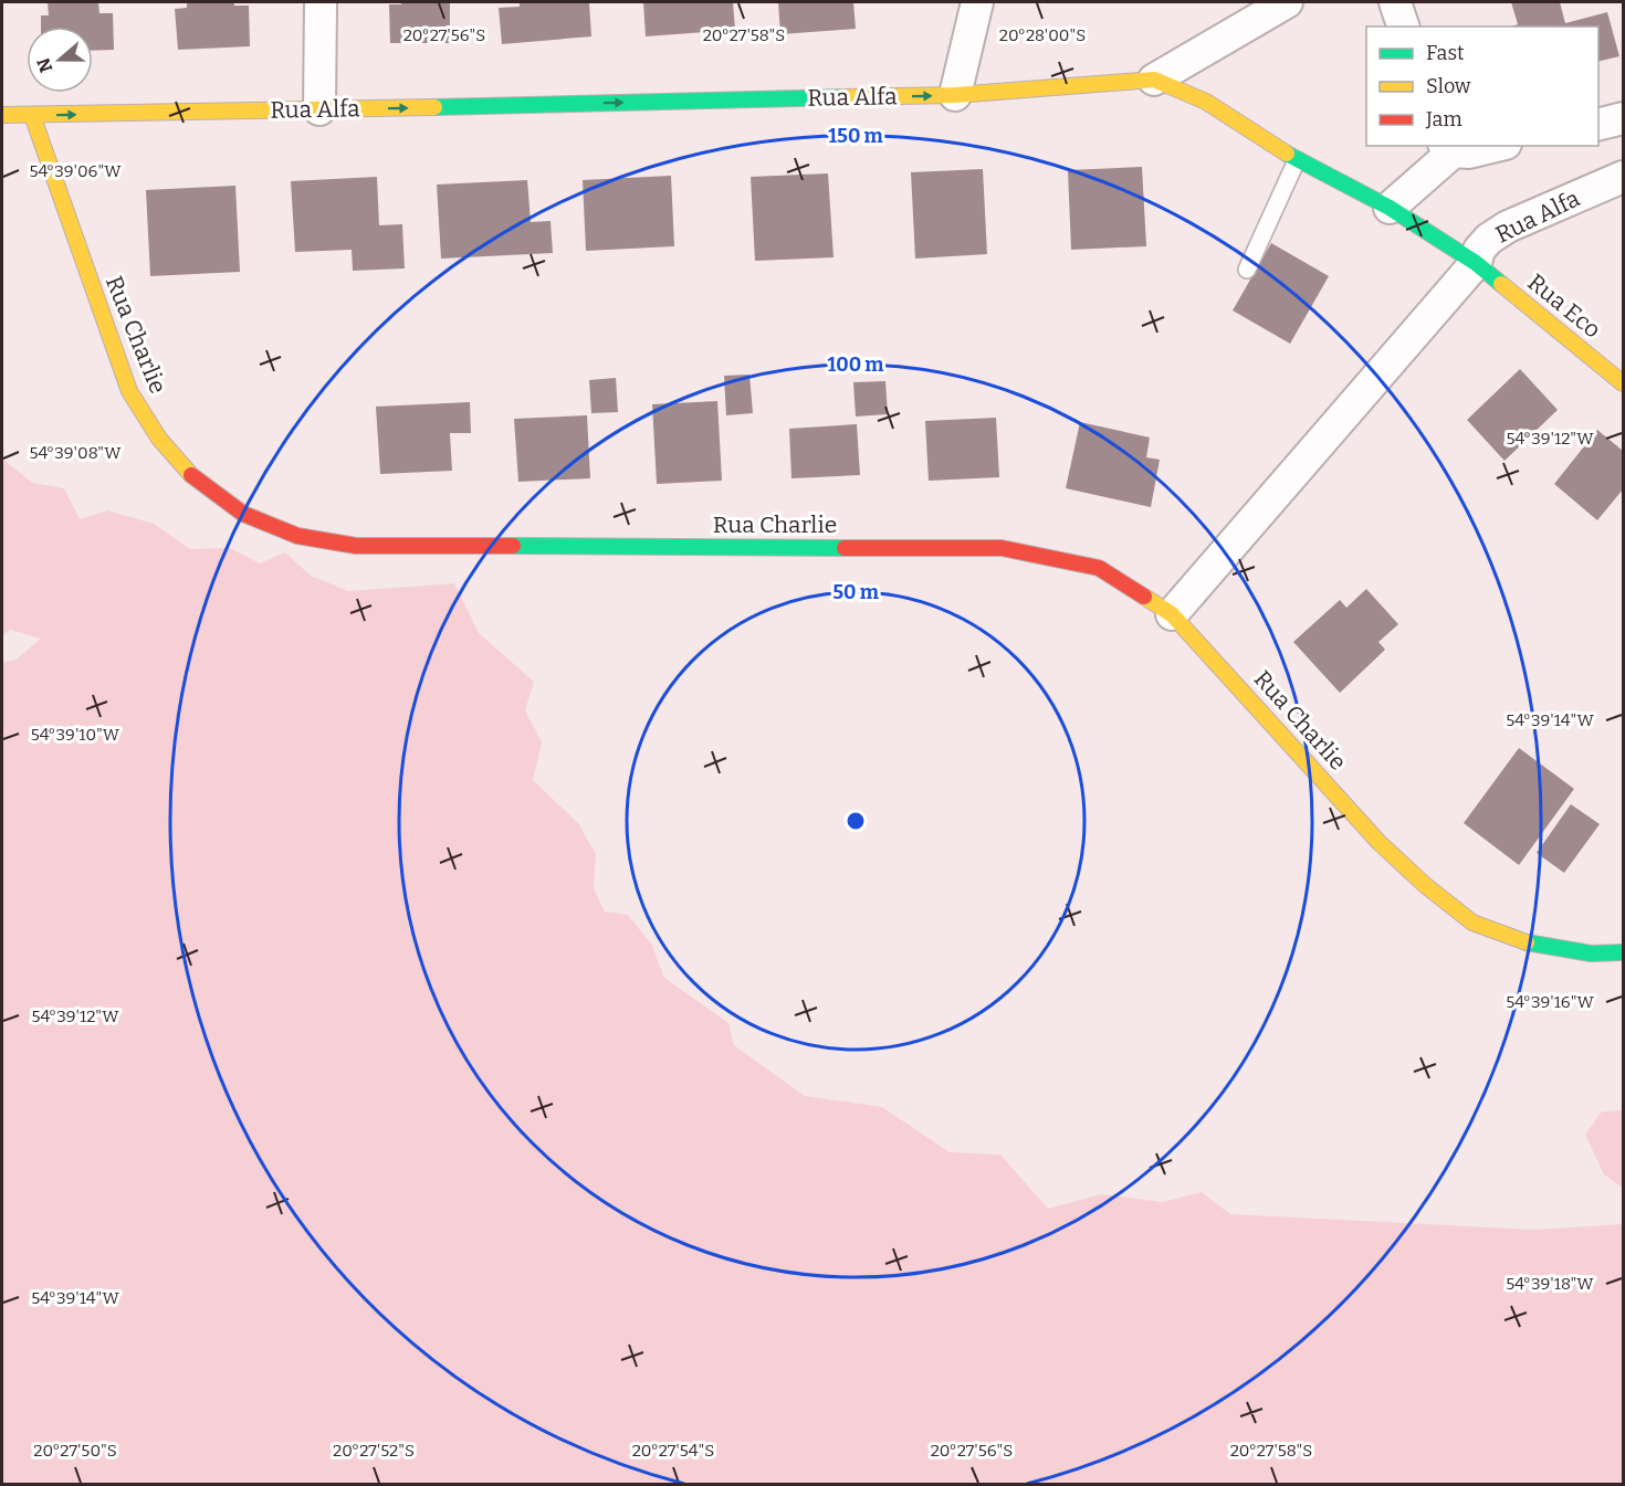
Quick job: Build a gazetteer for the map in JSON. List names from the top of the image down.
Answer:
{
  "streets": {
    "street": ["Rua Alfa", "Rua Eco", "Rua Charlie"]
  },
  "crossings": [
    ["Rua Alfa", "Rua Eco"],
    ["Rua Alfa", "Rua Charlie"]
  ],
  "one_way": ["Rua Alfa"],
  "legend": ["Fast", "Slow", "Jam"],
  "north": "left",
  "coordinates": [
    "20°27'56\"S",
    "20°27'58\"S",
    "20°28'00\"S",
    "54°39'06\"W",
    "54°39'12\"W",
    "54°39'08\"W",
    "54°39'14\"W",
    "54°39'10\"W",
    "54°39'16\"W",
    "54°39'18\"W",
    "20°27'50\"S",
    "20°27'52\"S",
    "20°27'54\"S"
  ],
  "rings": ["150 m", "100 m", "50 m"]
}
